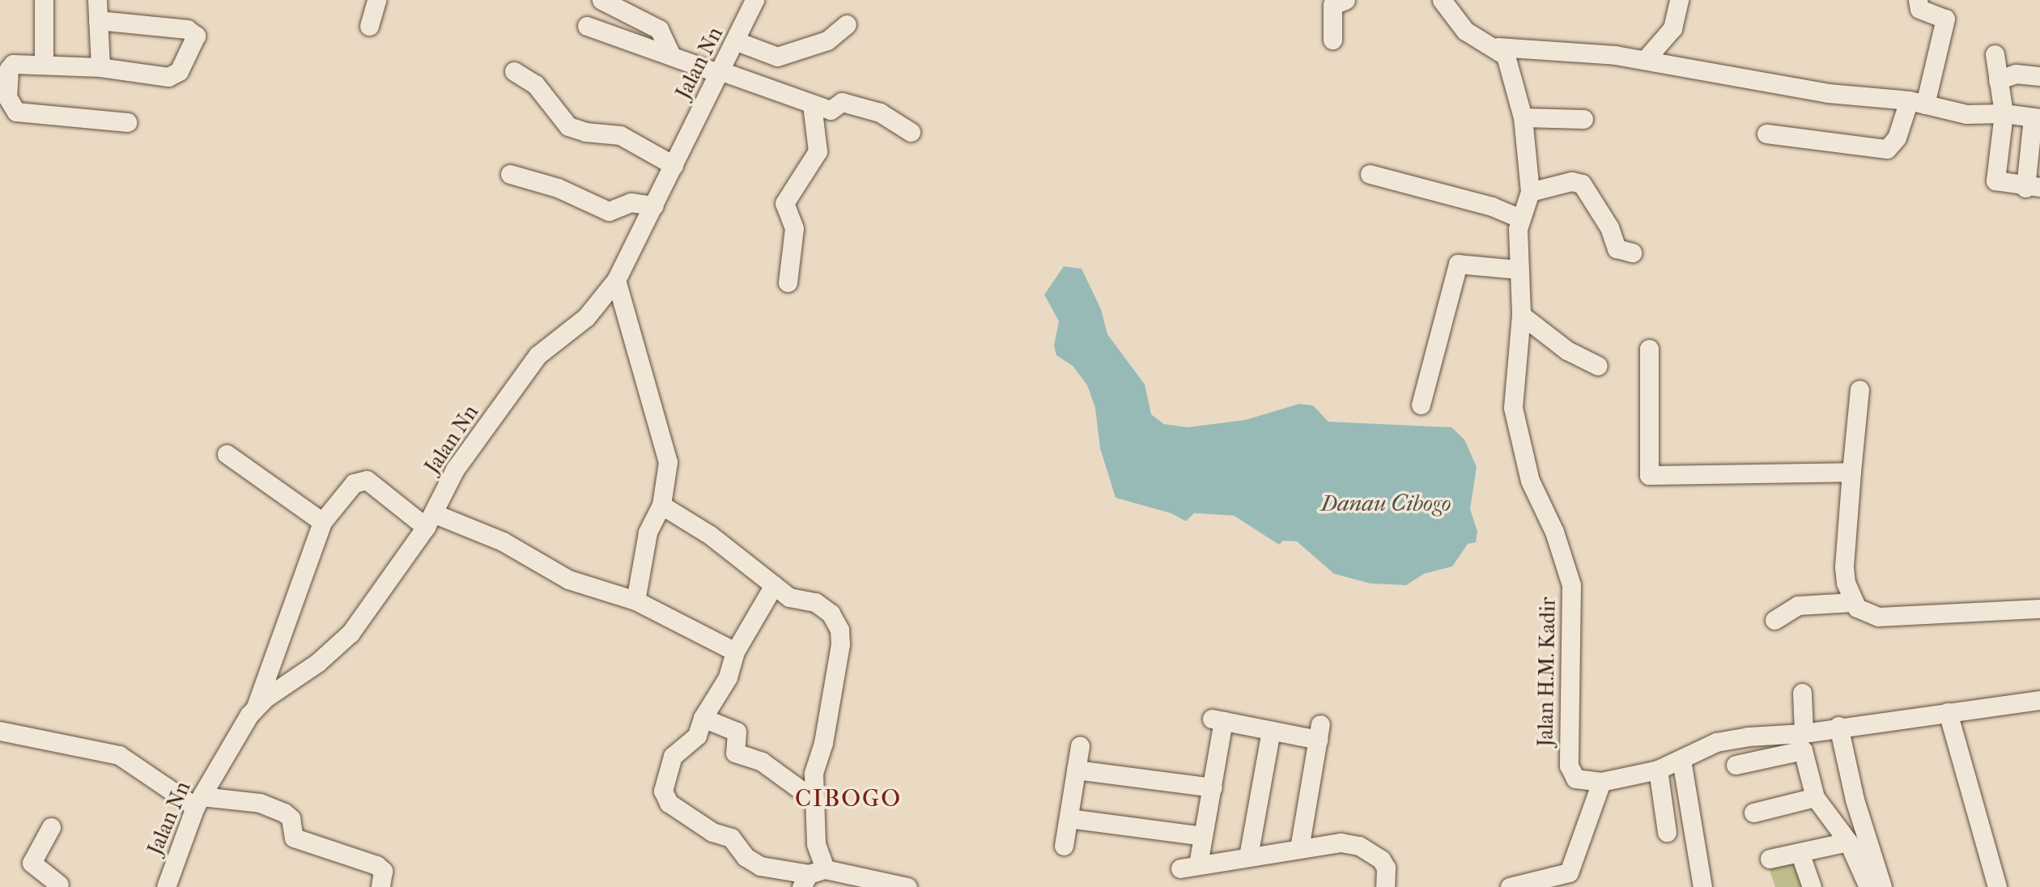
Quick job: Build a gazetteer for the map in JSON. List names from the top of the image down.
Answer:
{
  "streets": {
    "street": ["Jalan Nn", "Jalan H.M. Kadir"]
  },
  "districts": ["CIBOGO"],
  "water": ["Danau Cibogo"]
}
